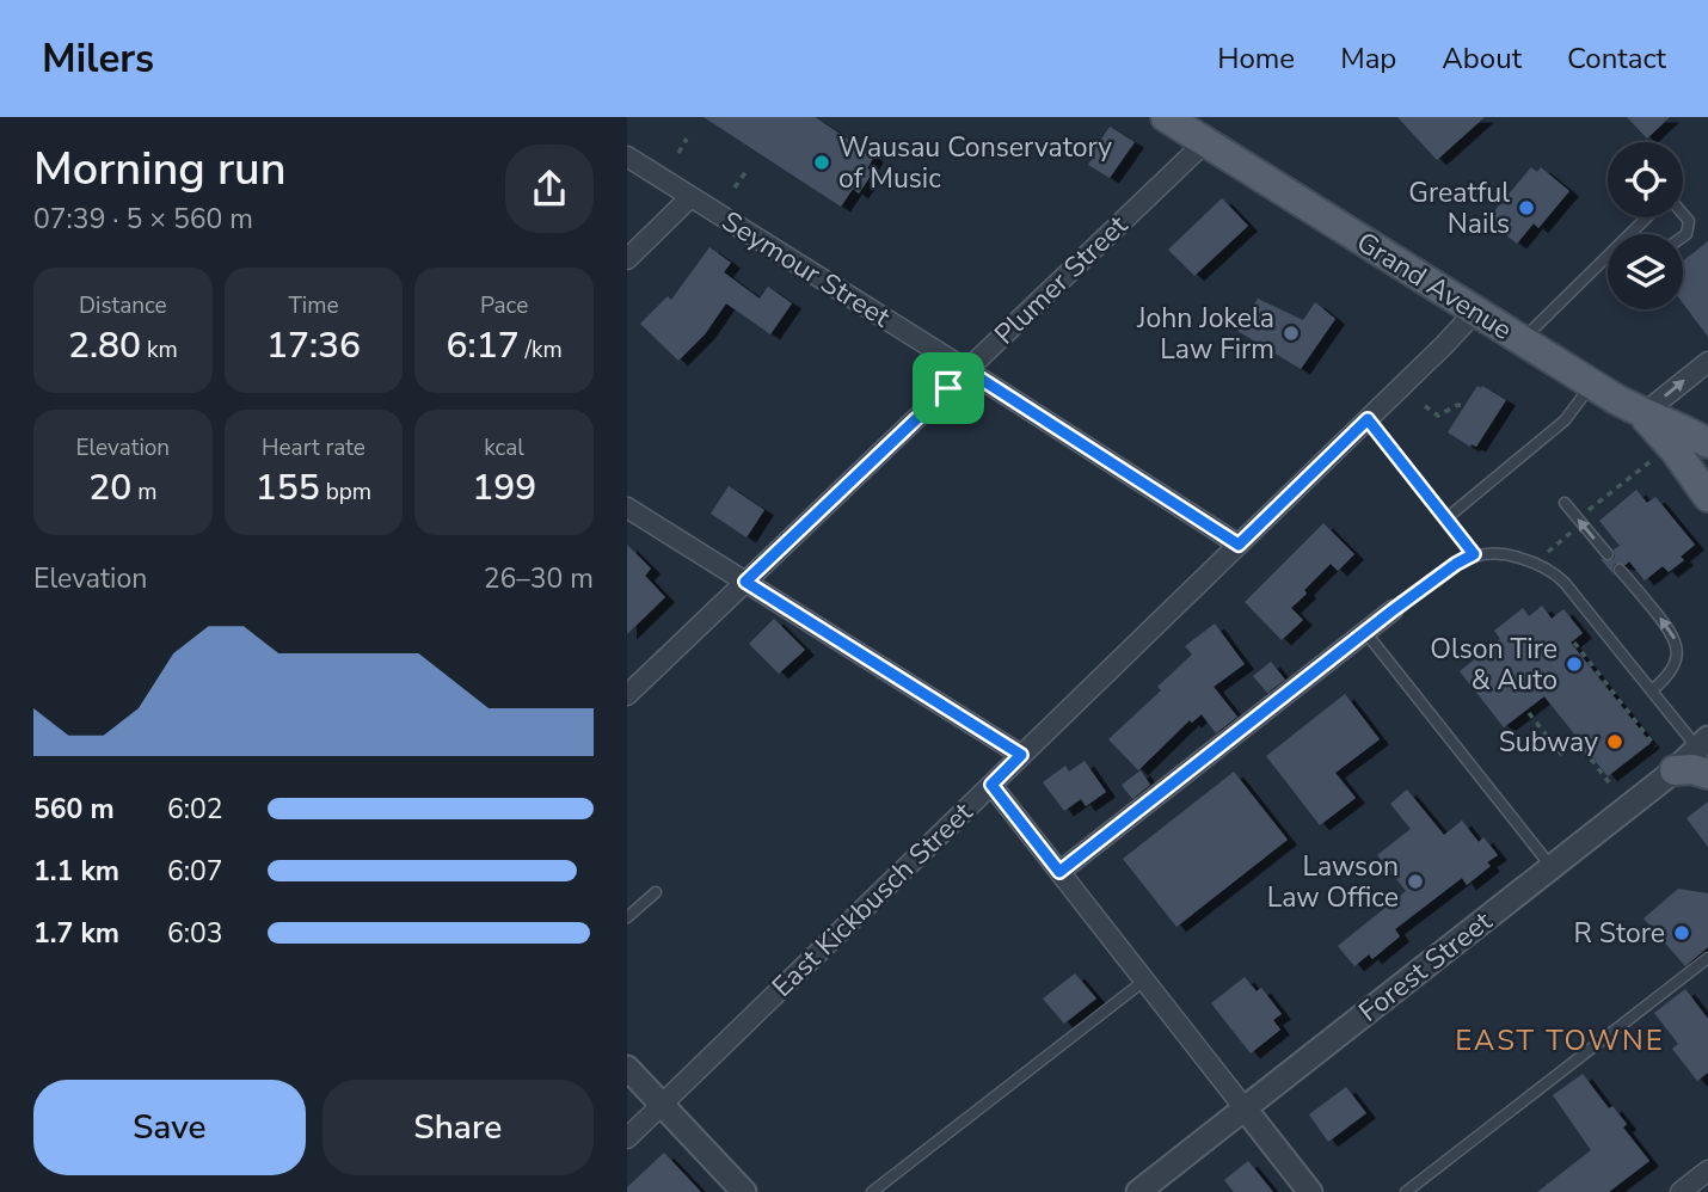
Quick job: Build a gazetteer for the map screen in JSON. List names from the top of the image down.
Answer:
{
  "streets": {
    "main road": ["Grand Avenue"],
    "street": [
      "Seymour Street",
      "Plumer Street",
      "East Kickbusch Street",
      "Forest Street"
    ]
  },
  "crossings": [
    ["Seymour Street", "Plumer Street"],
    ["Seymour Street", "East Kickbusch Street"],
    ["Plumer Street", "Grand Avenue"],
    ["Grand Avenue", "East Kickbusch Street"]
  ],
  "districts": ["EAST TOWNE"],
  "places": [
    "Wausau Conservatory of Music",
    "Greatful Nails",
    "John Jokela Law Firm",
    "Olson Tire & Auto",
    "Subway",
    "Lawson Law Office",
    "R Store"
  ],
  "page": {
    "header": "Milers",
    "nav": [
      "Home",
      "Map",
      "About",
      "Contact"
    ],
    "heading": ["Morning run", "07:39 · 5 × 560 m"],
    "stats": [
      ["Distance", "2.80 km"],
      ["Time", "17:36"],
      ["Pace", "6:17 /km"],
      ["Elevation", "20 m"],
      ["Heart rate", "155 bpm"],
      ["kcal", "199"]
    ],
    "chart": ["Elevation", "26–30 m"],
    "list": [
      {
        "name": "560 m",
        "note": "6:02"
      },
      {
        "name": "1.1 km",
        "note": "6:07"
      },
      {
        "name": "1.7 km",
        "note": "6:03"
      }
    ],
    "buttons": ["Save", "Share"]
  }
}
